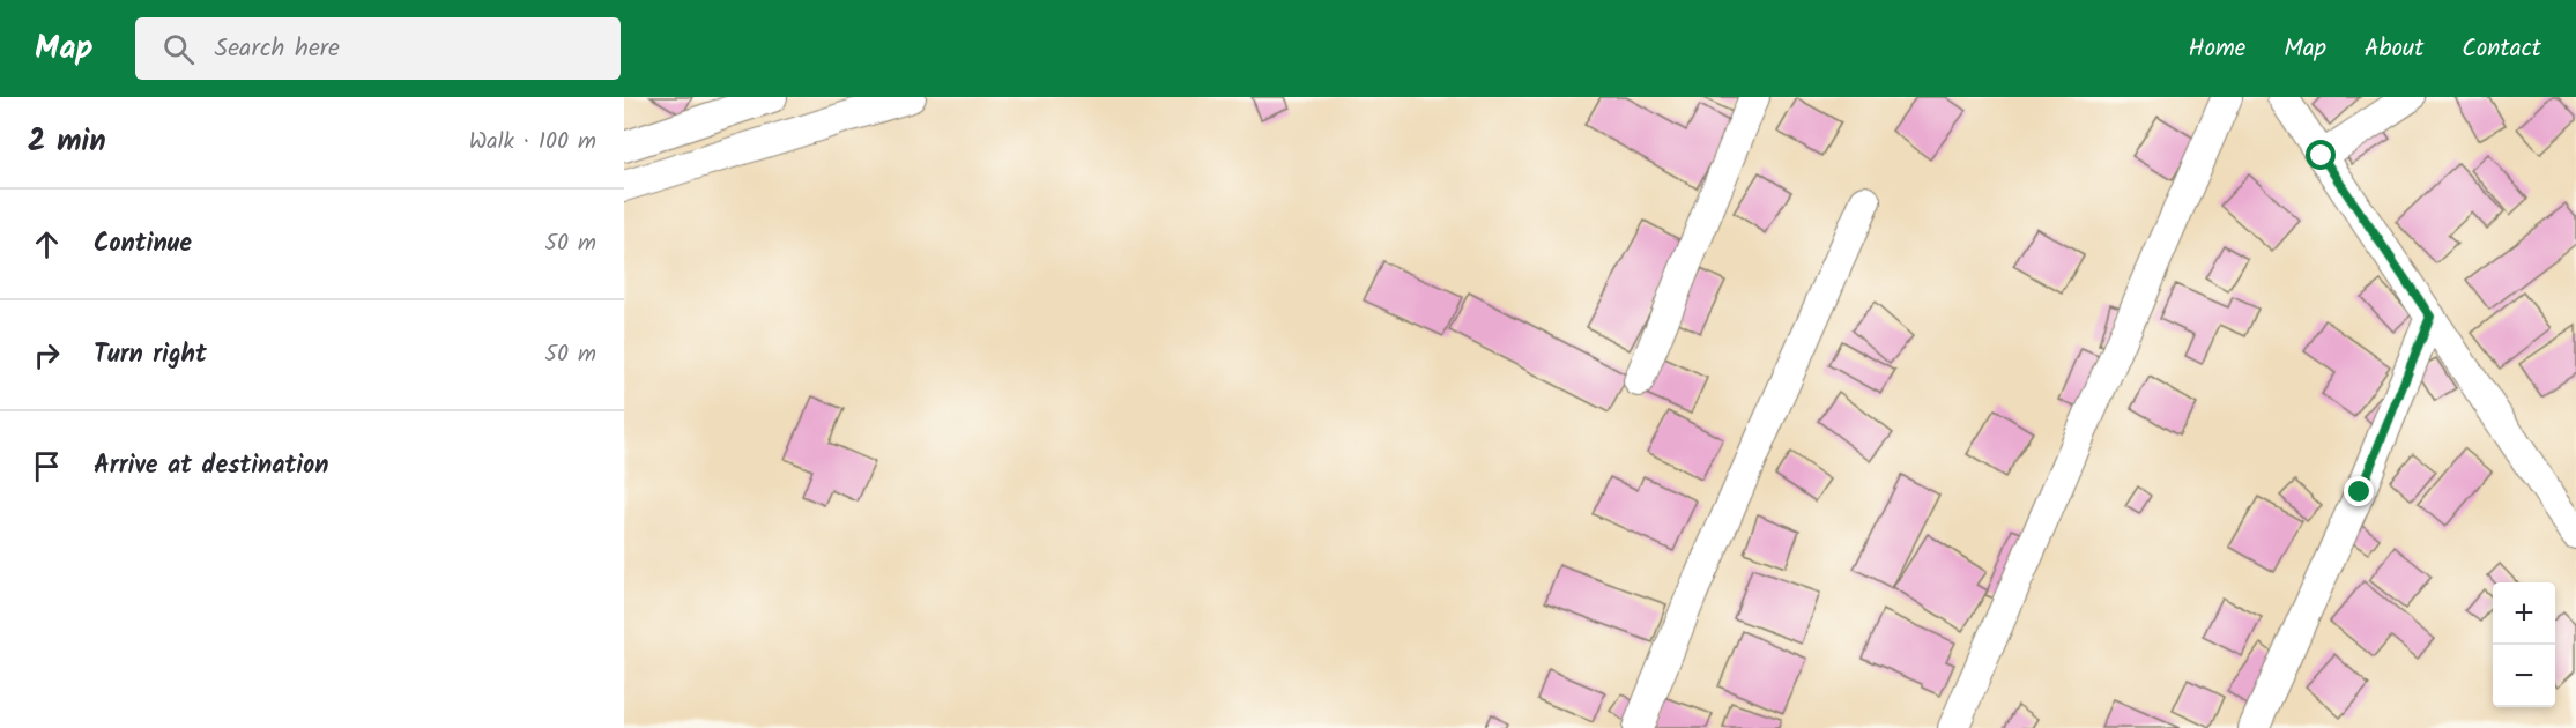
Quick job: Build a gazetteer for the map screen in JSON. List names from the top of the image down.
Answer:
{
  "page": {
    "header": "Map",
    "search": "Search here",
    "nav": [
      "Home",
      "Map",
      "About",
      "Contact"
    ],
    "heading": ["2 min", "Walk · 100 m"],
    "list": [
      ["Continue", "50 m"],
      ["Turn right", "50 m"],
      "Arrive at destination"
    ],
    "map_buttons": ["+", "−"]
  }
}
